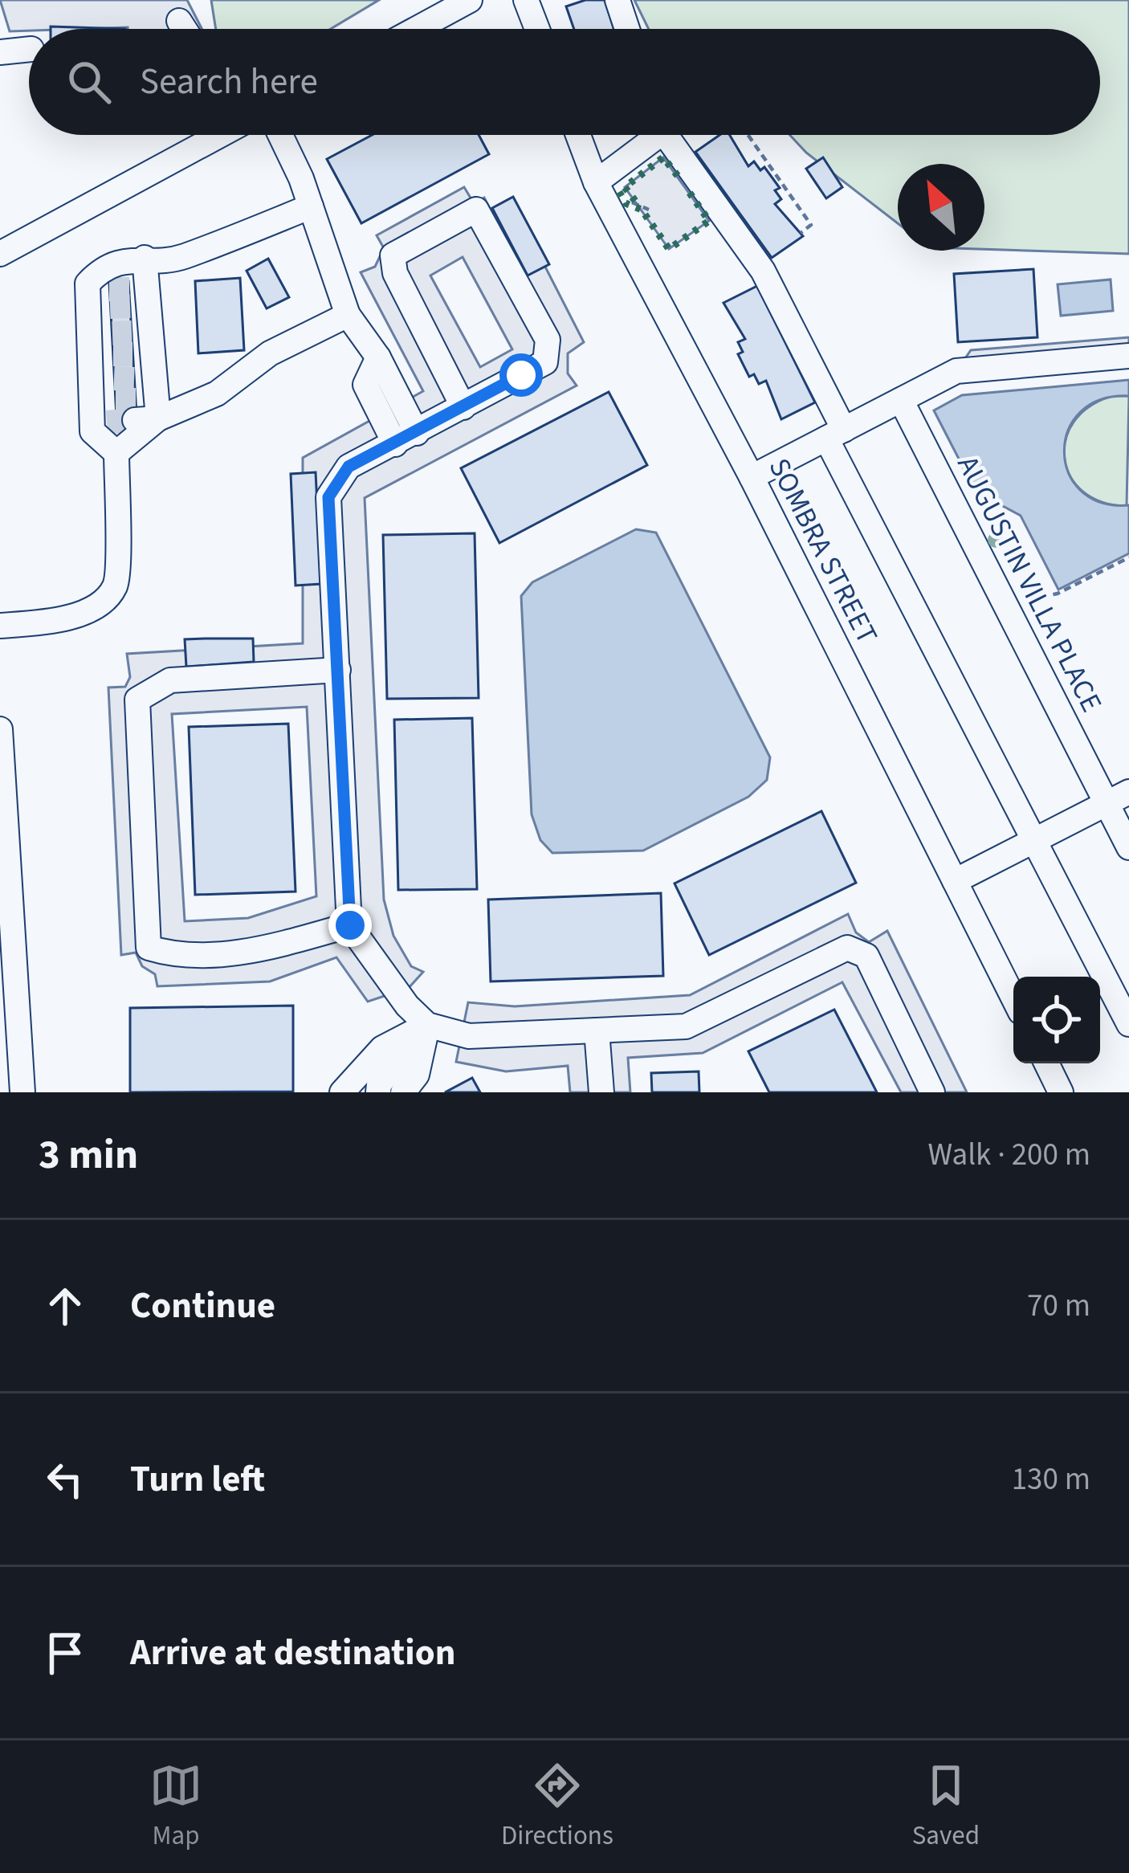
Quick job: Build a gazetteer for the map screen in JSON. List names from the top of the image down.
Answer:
{
  "streets": {
    "street": ["SOMBRA STREET", "AUGUSTIN VILLA PLACE"]
  },
  "north": "top left",
  "page": {
    "search": "Search here",
    "heading": ["3 min", "Walk · 200 m"],
    "list": [
      ["Continue", "70 m"],
      ["Turn left", "130 m"],
      "Arrive at destination"
    ],
    "nav": ["Map", "Directions", "Saved"]
  }
}
